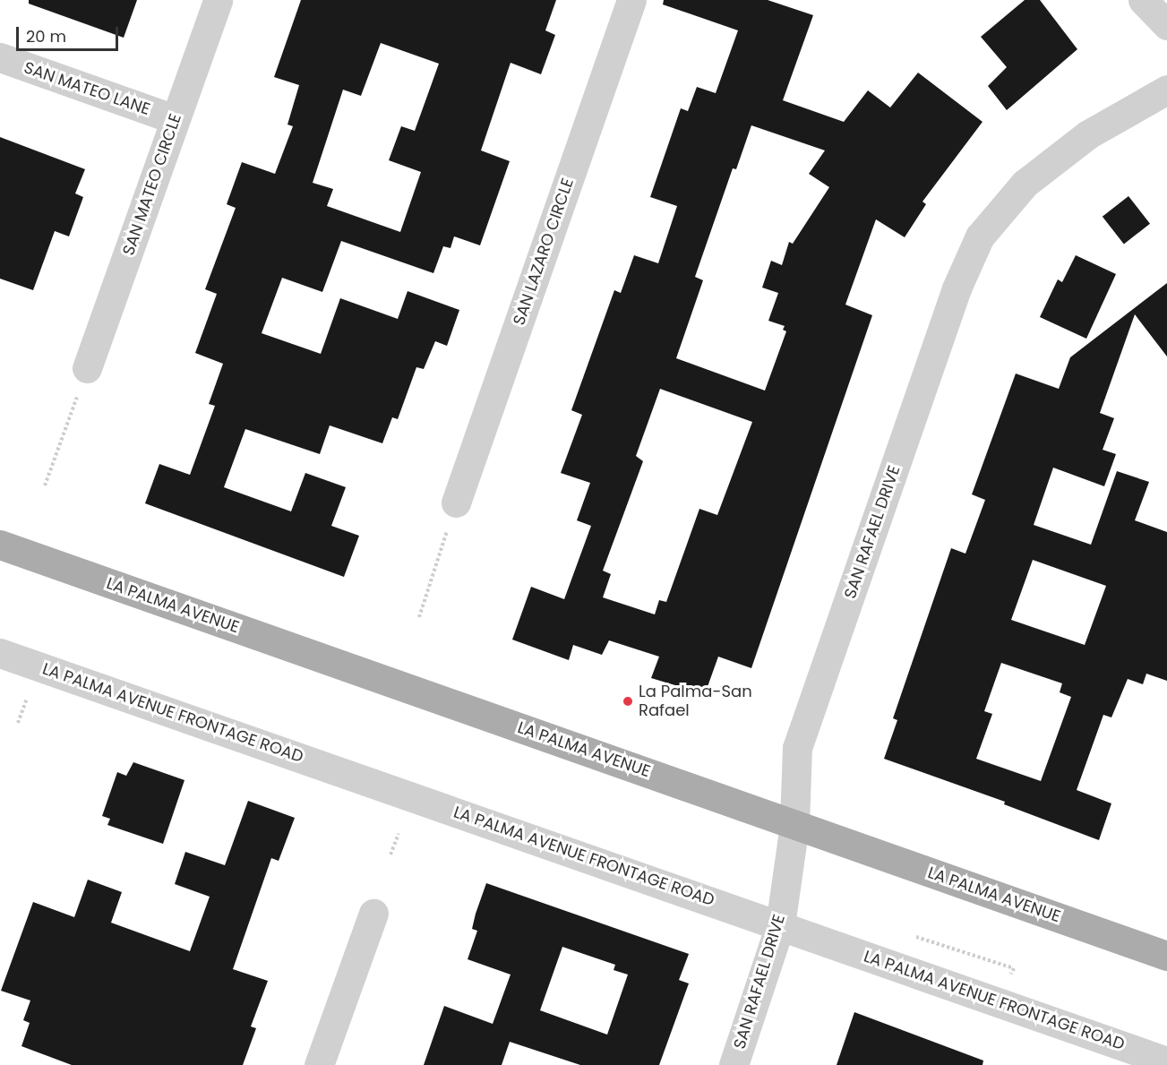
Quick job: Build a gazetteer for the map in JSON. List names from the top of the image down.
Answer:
{
  "streets": {
    "main road": ["LA PALMA AVENUE"],
    "street": [
      "SAN MATEO LANE",
      "SAN MATEO CIRCLE",
      "SAN LAZARO CIRCLE",
      "SAN RAFAEL DRIVE",
      "LA PALMA AVENUE FRONTAGE ROAD"
    ]
  },
  "crossings": [
    ["SAN MATEO LANE", "SAN MATEO CIRCLE"],
    ["SAN RAFAEL DRIVE", "LA PALMA AVENUE"],
    ["SAN RAFAEL DRIVE", "LA PALMA AVENUE FRONTAGE ROAD"]
  ],
  "places": ["La Palma-San Rafael"],
  "scale_bar": "20 m"
}
